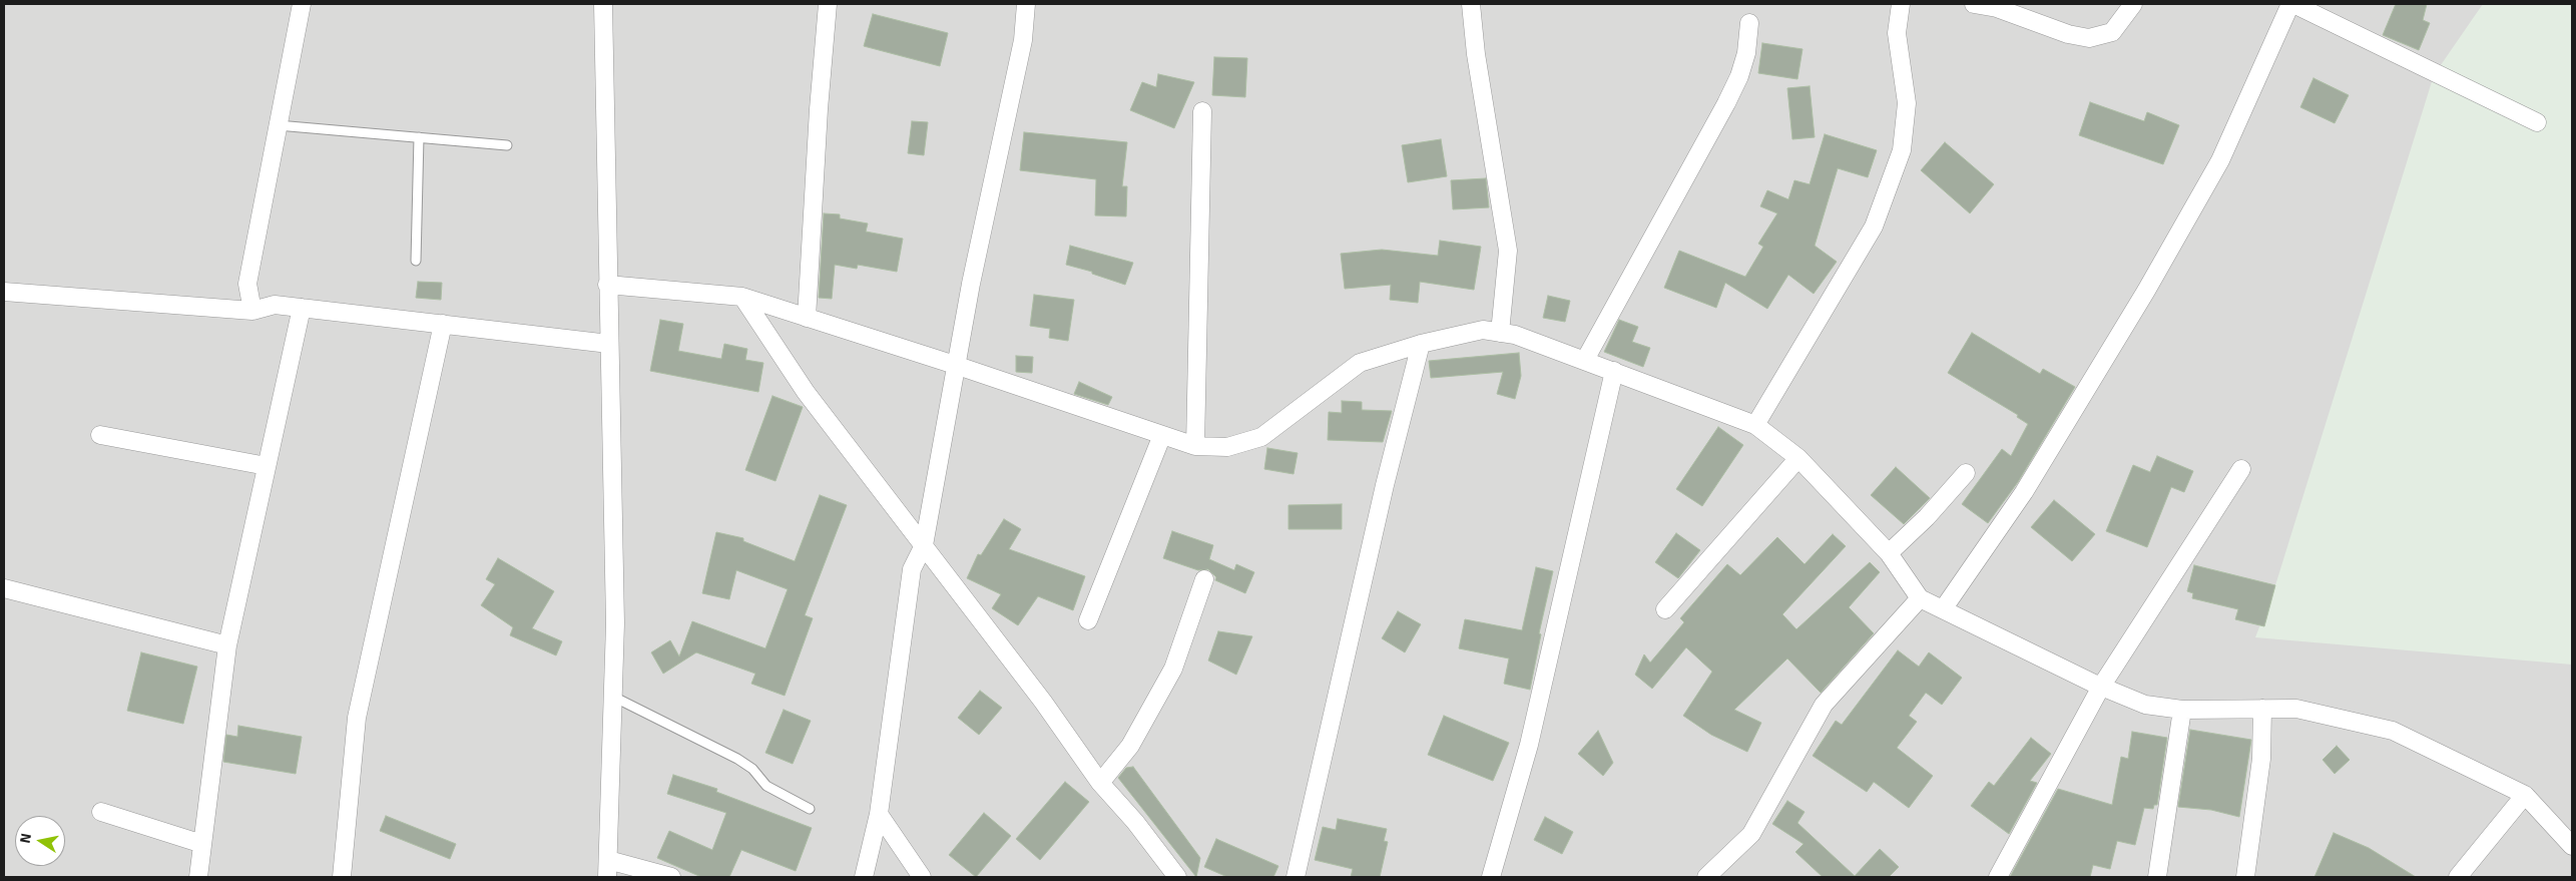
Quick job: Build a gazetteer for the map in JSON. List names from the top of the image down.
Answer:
{
  "north": "left"
}
